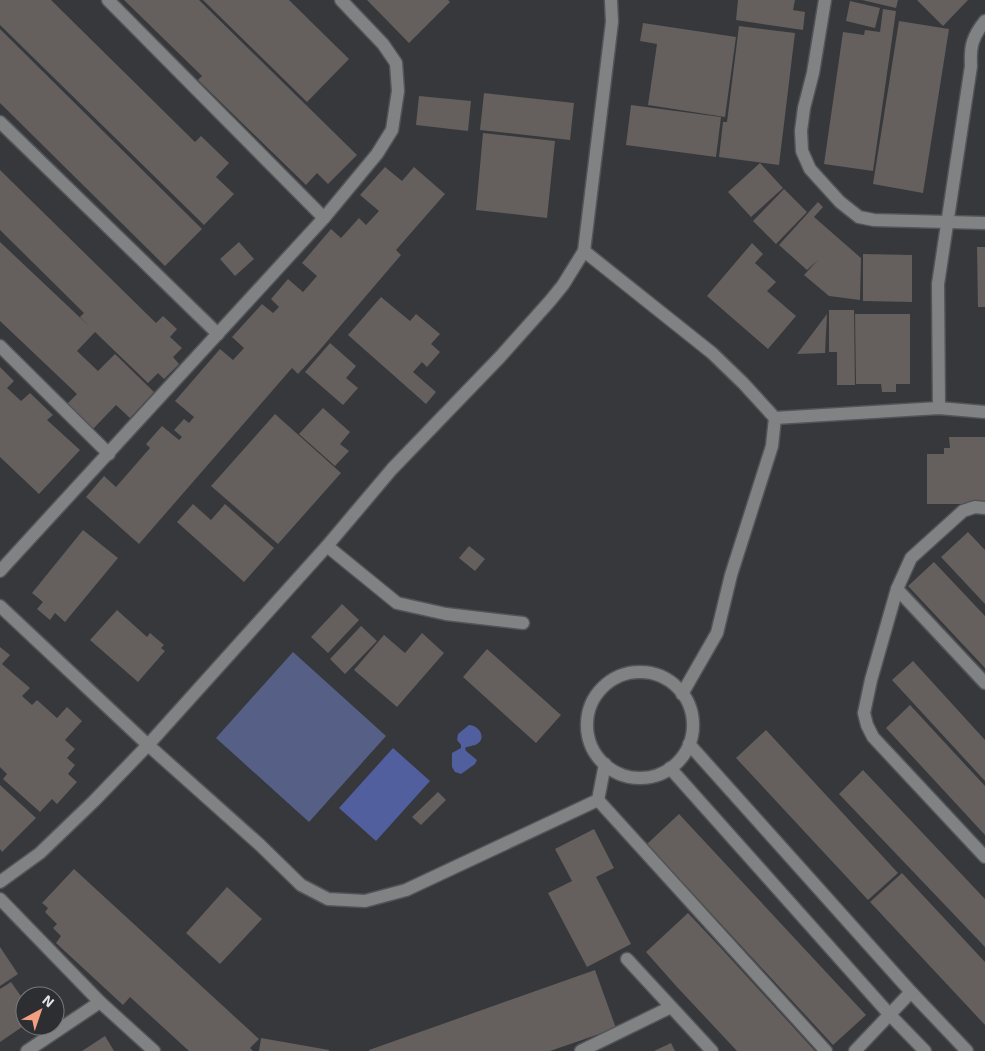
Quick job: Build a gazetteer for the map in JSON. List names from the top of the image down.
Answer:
{
  "north": "top right"
}
